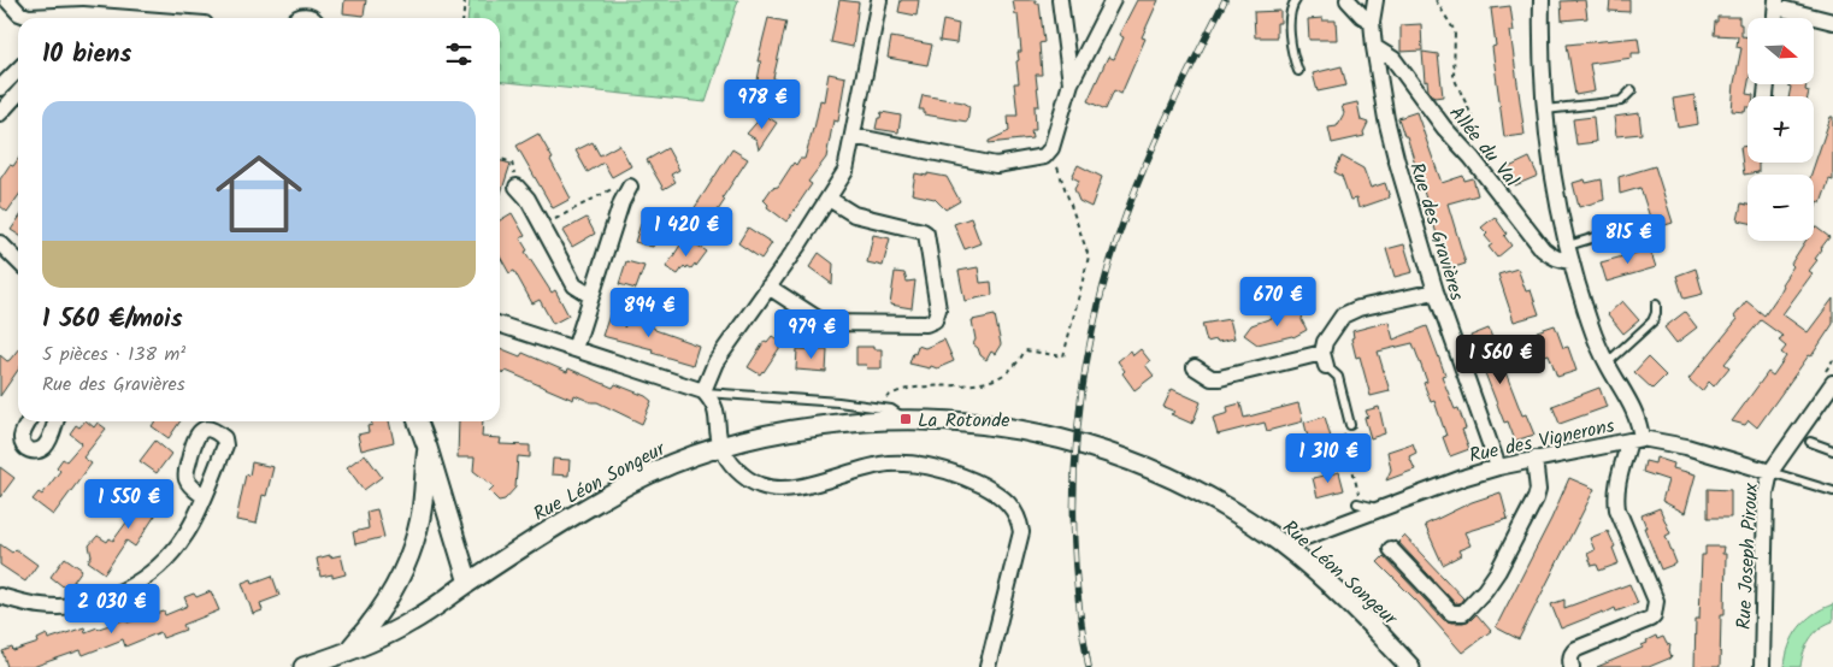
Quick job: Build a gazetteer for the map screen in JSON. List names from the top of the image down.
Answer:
{
  "streets": {
    "street": [
      "Allée du Val",
      "Rue des Gravières",
      "Rue des Vignerons",
      "Rue Léon Songeur",
      "Rue Joseph Piroux"
    ]
  },
  "crossings": [
    ["Allée du Val", "Rue des Gravières"],
    ["Rue des Gravières", "Rue des Vignerons"],
    ["Rue des Vignerons", "Rue Léon Songeur"],
    ["Rue des Vignerons", "Rue Joseph Piroux"]
  ],
  "places": {
    "transit": ["La Rotonde"]
  },
  "north": "right",
  "page": {
    "map_buttons": ["+", "−"],
    "heading": "10 biens",
    "price": [
      "978 €",
      "1 420 €",
      "815 €",
      "670 €",
      "894 €",
      "979 €",
      "1 560 €",
      "1 310 €",
      "1 550 €",
      "2 030 €"
    ],
    "list": [
      {
        "name": "1 560 €/mois",
        "note": "5 pièces · 138 m² · Rue des Gravières"
      }
    ]
  }
}
